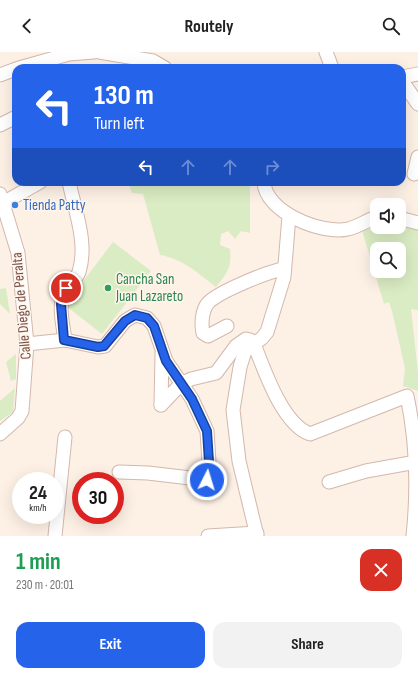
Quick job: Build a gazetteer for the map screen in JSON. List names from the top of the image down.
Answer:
{
  "streets": {
    "street": ["Calle Diego de Peralta"]
  },
  "places": ["Tienda Patty", "Cancha San Juan Lazareto"],
  "page": {
    "header": "Routely",
    "turn": ["130 m", "Turn left"],
    "speed": "24 km/h",
    "limit": "30",
    "heading": ["1 min", "230 m · 20:01"],
    "buttons": ["Exit", "Share"]
  }
}
